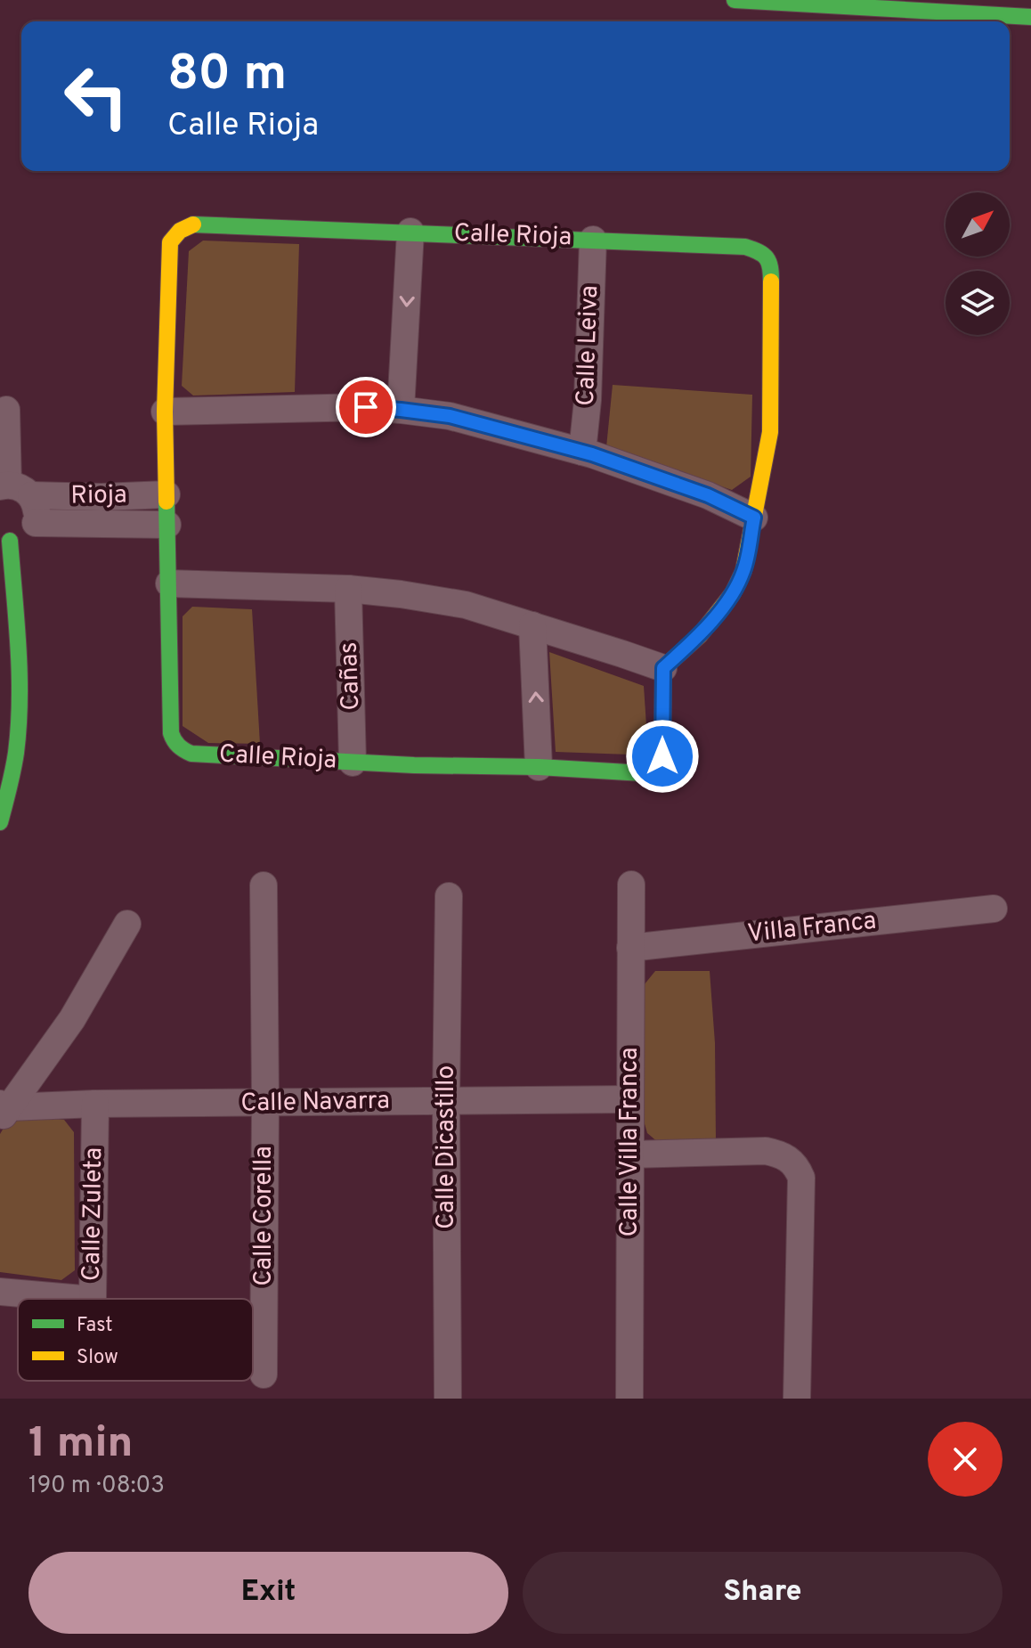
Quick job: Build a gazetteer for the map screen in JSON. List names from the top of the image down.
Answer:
{
  "streets": {
    "street": [
      "Calle Rioja",
      "Calle Leiva",
      "Rioja",
      "Cañas",
      "Villa Franca",
      "Calle Navarra",
      "Calle Villa Franca",
      "Calle Dicastillo",
      "Calle Zuleta",
      "Calle Corella"
    ]
  },
  "crossings": [
    ["Calle Rioja", "Calle Leiva"],
    ["Calle Rioja", "Rioja"],
    ["Calle Rioja", "Cañas"],
    ["Villa Franca", "Calle Villa Franca"],
    ["Calle Navarra", "Calle Villa Franca"],
    ["Calle Navarra", "Calle Dicastillo"],
    ["Calle Navarra", "Calle Zuleta"],
    ["Calle Navarra", "Calle Corella"]
  ],
  "legend": ["Fast", "Slow"],
  "north": "top right",
  "page": {
    "turn": ["80 m", "Calle Rioja"],
    "heading": ["1 min", "190 m · 08:03"],
    "buttons": ["Exit", "Share"]
  }
}
